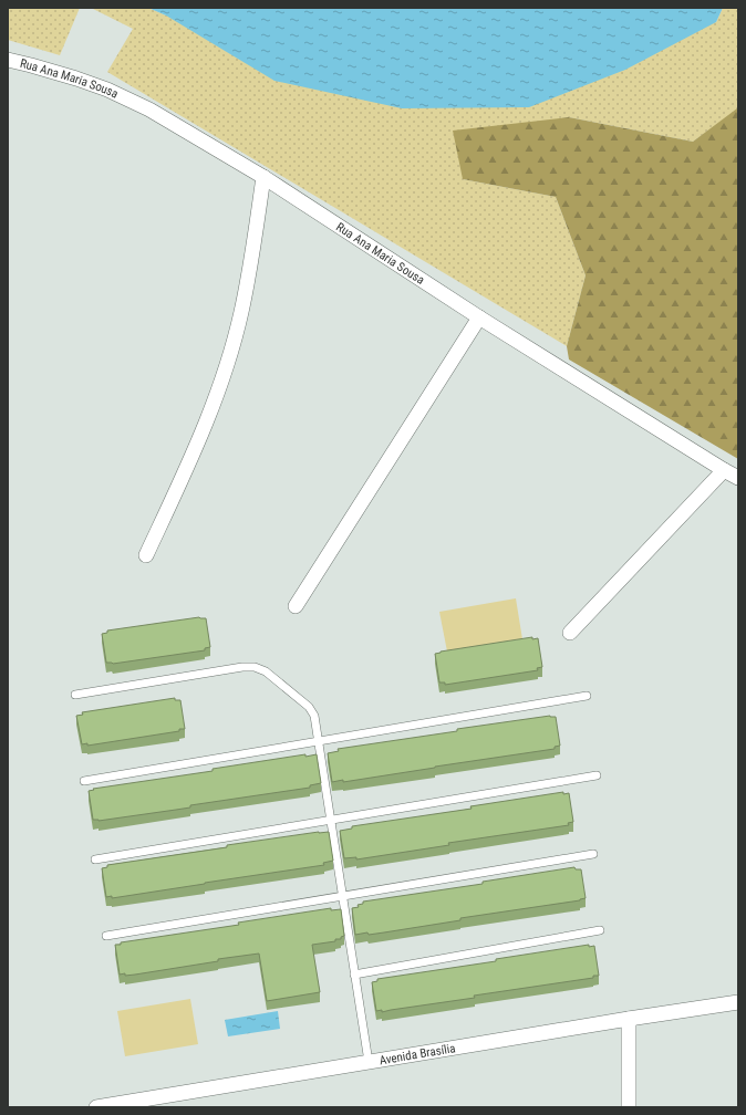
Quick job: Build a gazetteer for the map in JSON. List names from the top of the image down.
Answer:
{
  "streets": {
    "street": ["Rua Ana Maria Sousa", "Avenida Brasília"]
  }
}
